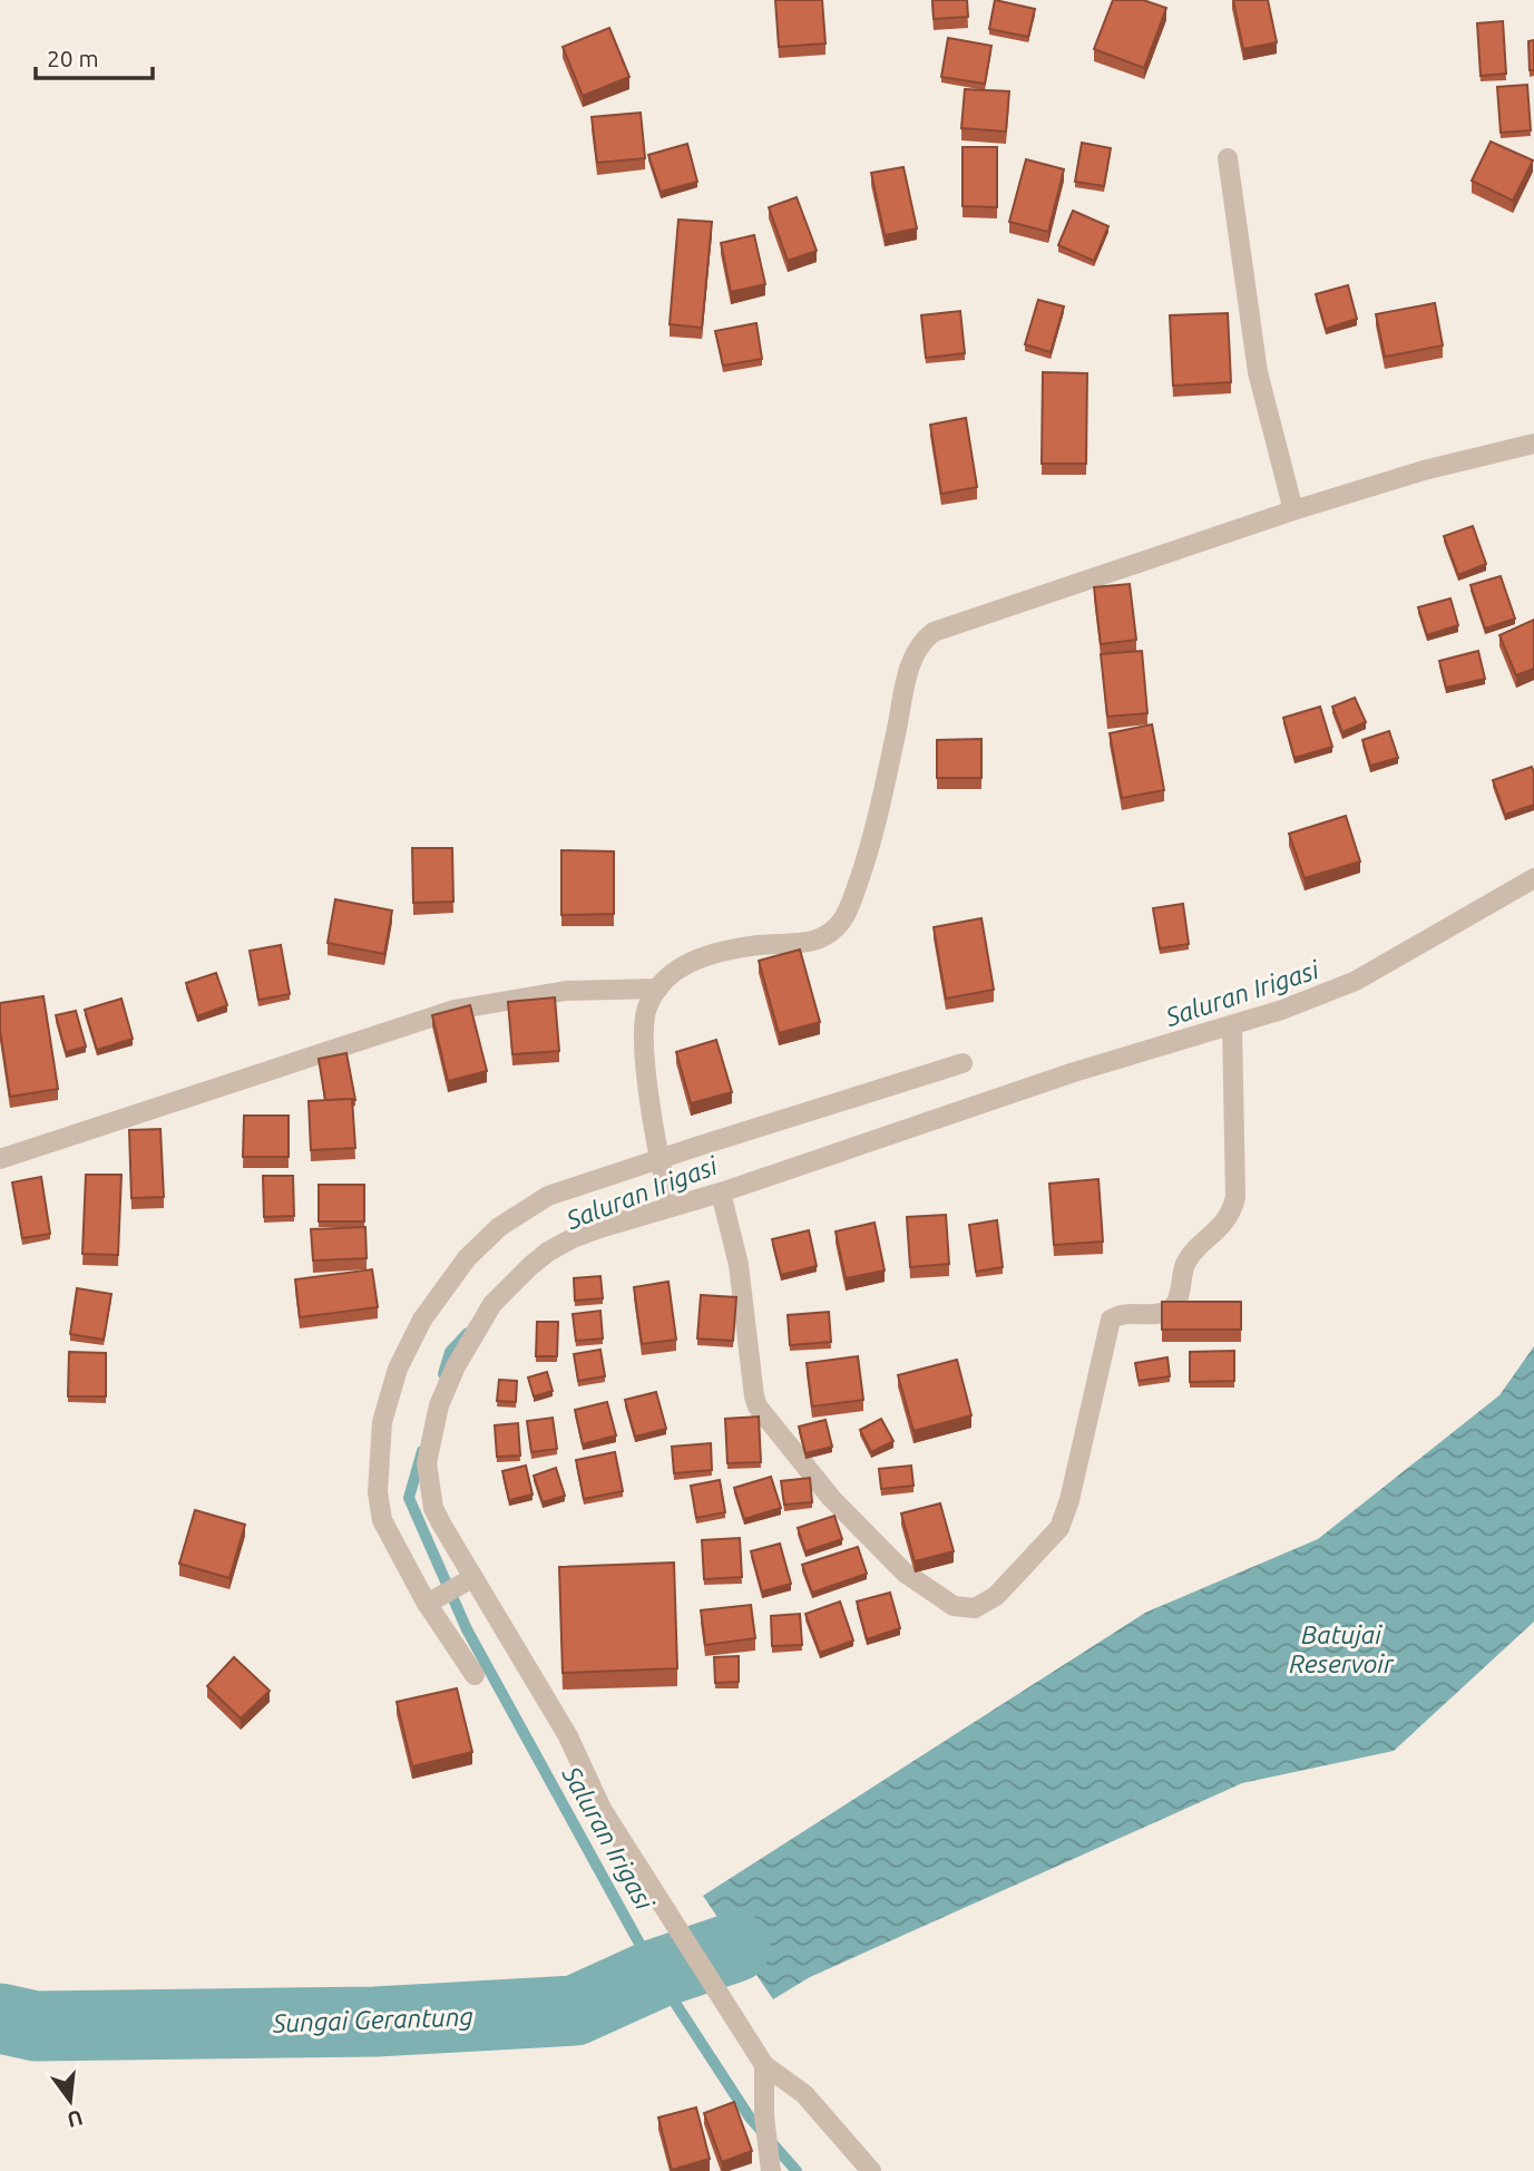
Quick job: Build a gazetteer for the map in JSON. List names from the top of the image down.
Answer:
{
  "water": ["Saluran Irigasi", "Batujai Reservoir", "Sungai Gerantung"],
  "scale_bar": "20 m",
  "north": "bottom"
}
